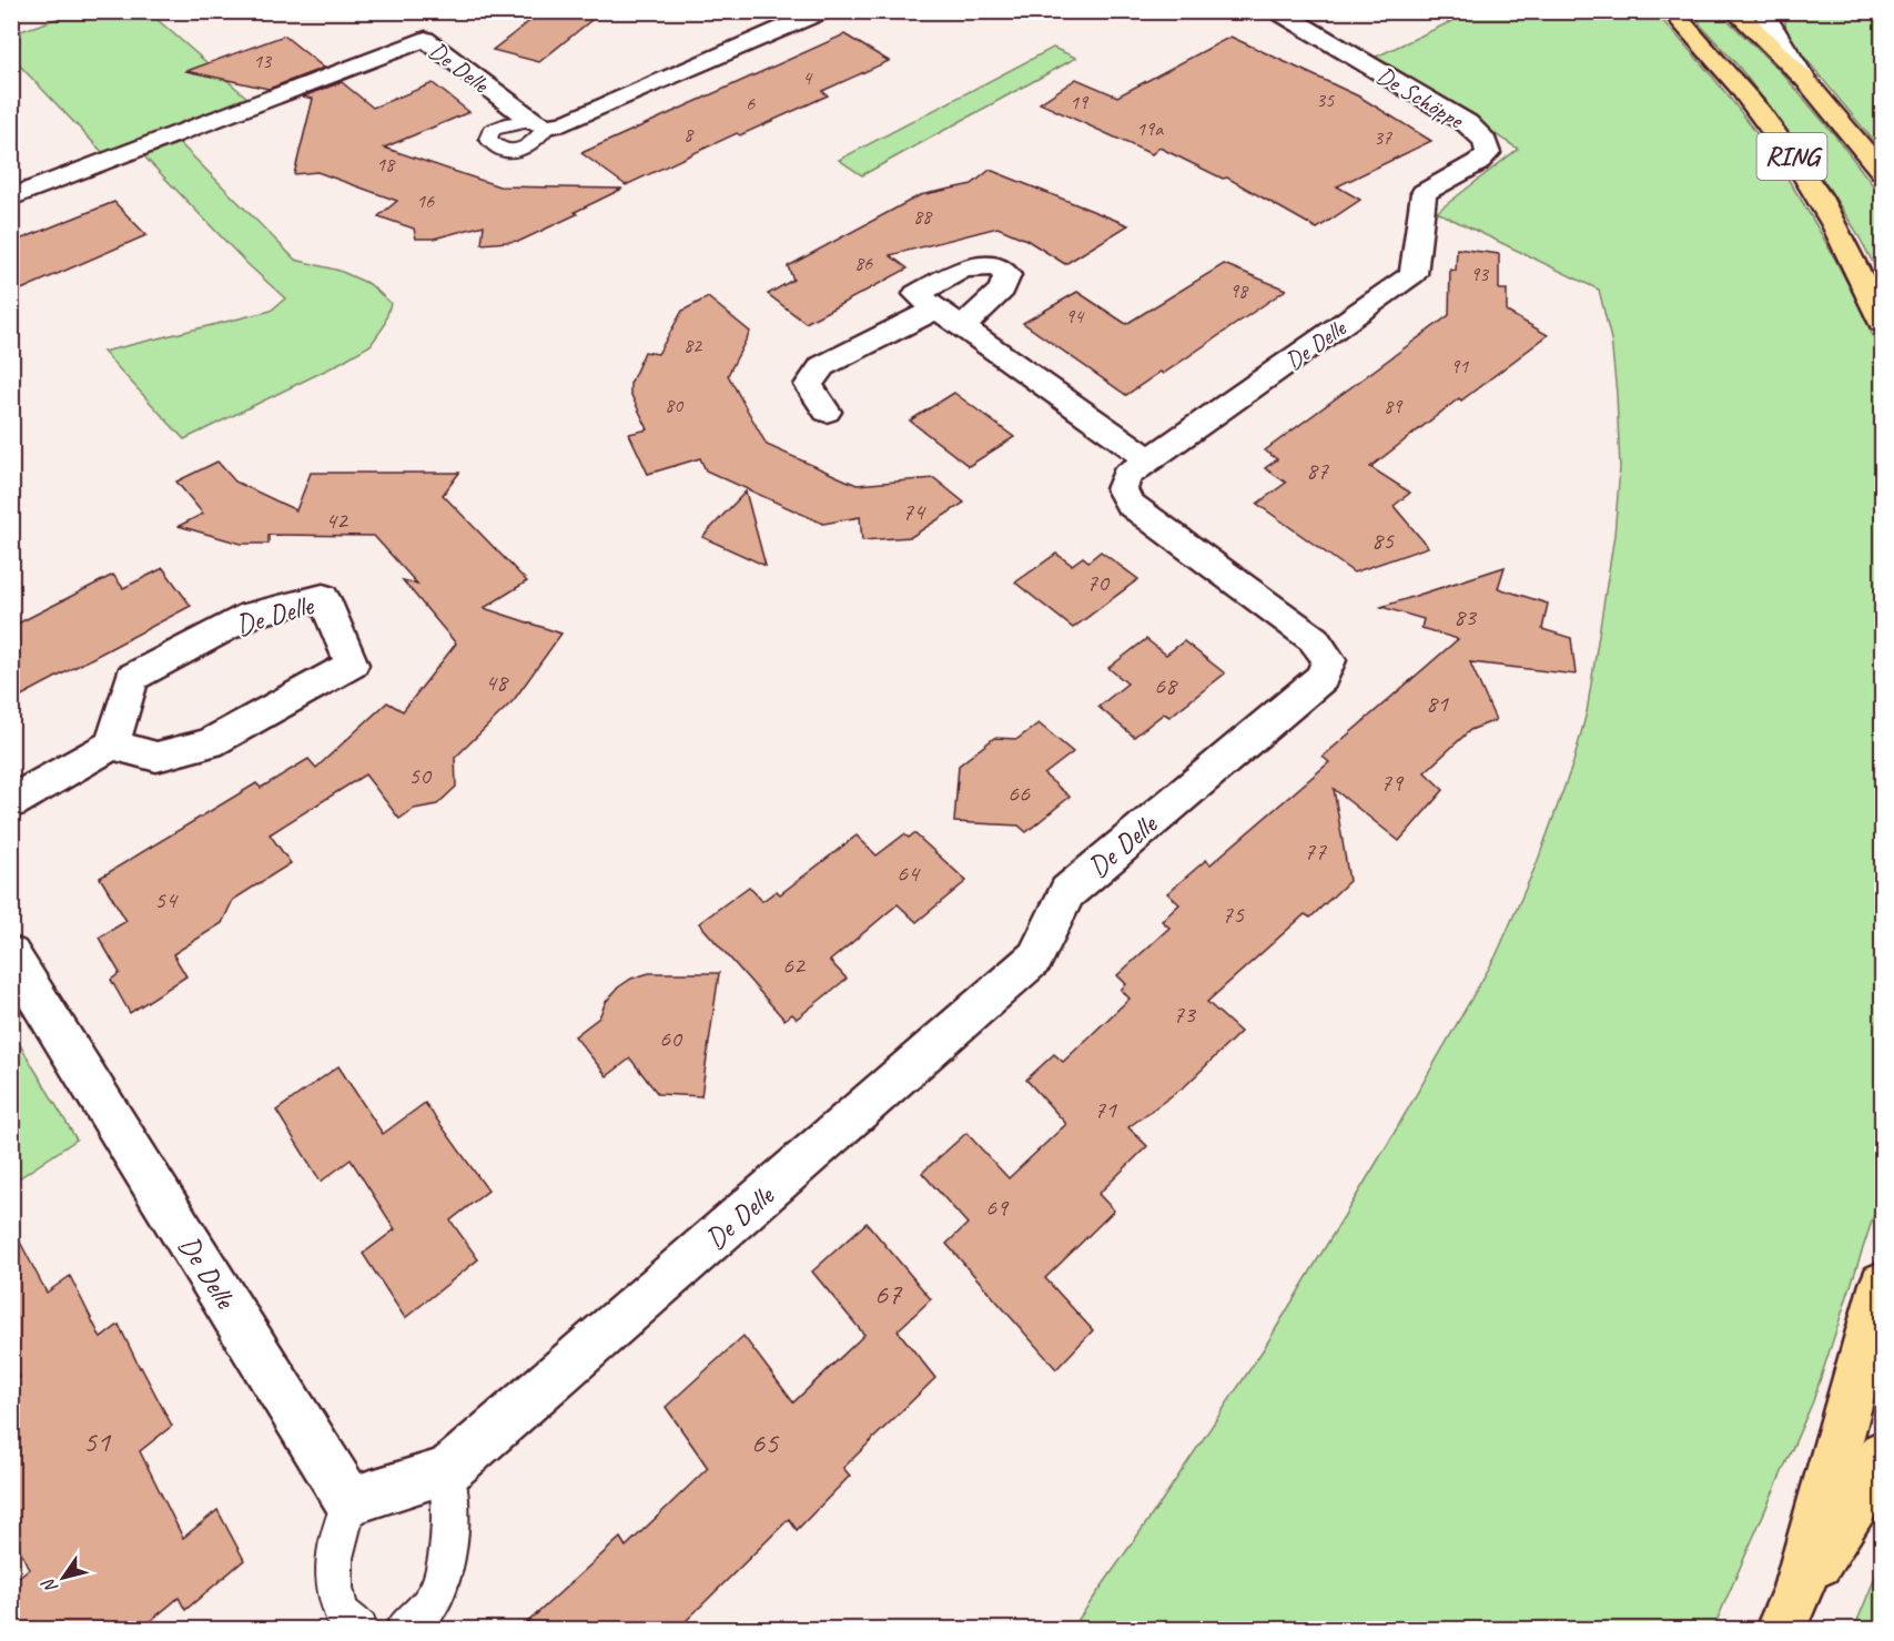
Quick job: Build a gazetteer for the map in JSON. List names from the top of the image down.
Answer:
{
  "streets": {
    "main road": ["RING"],
    "street": ["De Delle", "De Schöppe"]
  },
  "crossings": [
    ["De Delle", "De Schöppe"]
  ],
  "house_numbers": [
    "13",
    "4",
    "35",
    "19",
    "6",
    "19a",
    "8",
    "37",
    "18",
    "16",
    "88",
    "86",
    "93",
    "98",
    "94",
    "82",
    "91",
    "80",
    "89",
    "87",
    "74",
    "42",
    "85",
    "70",
    "83",
    "48",
    "68",
    "81",
    "50",
    "79",
    "66",
    "77",
    "64",
    "54",
    "75",
    "62",
    "73",
    "60",
    "71",
    "69",
    "67",
    "51",
    "65"
  ],
  "north": "bottom left"
}
